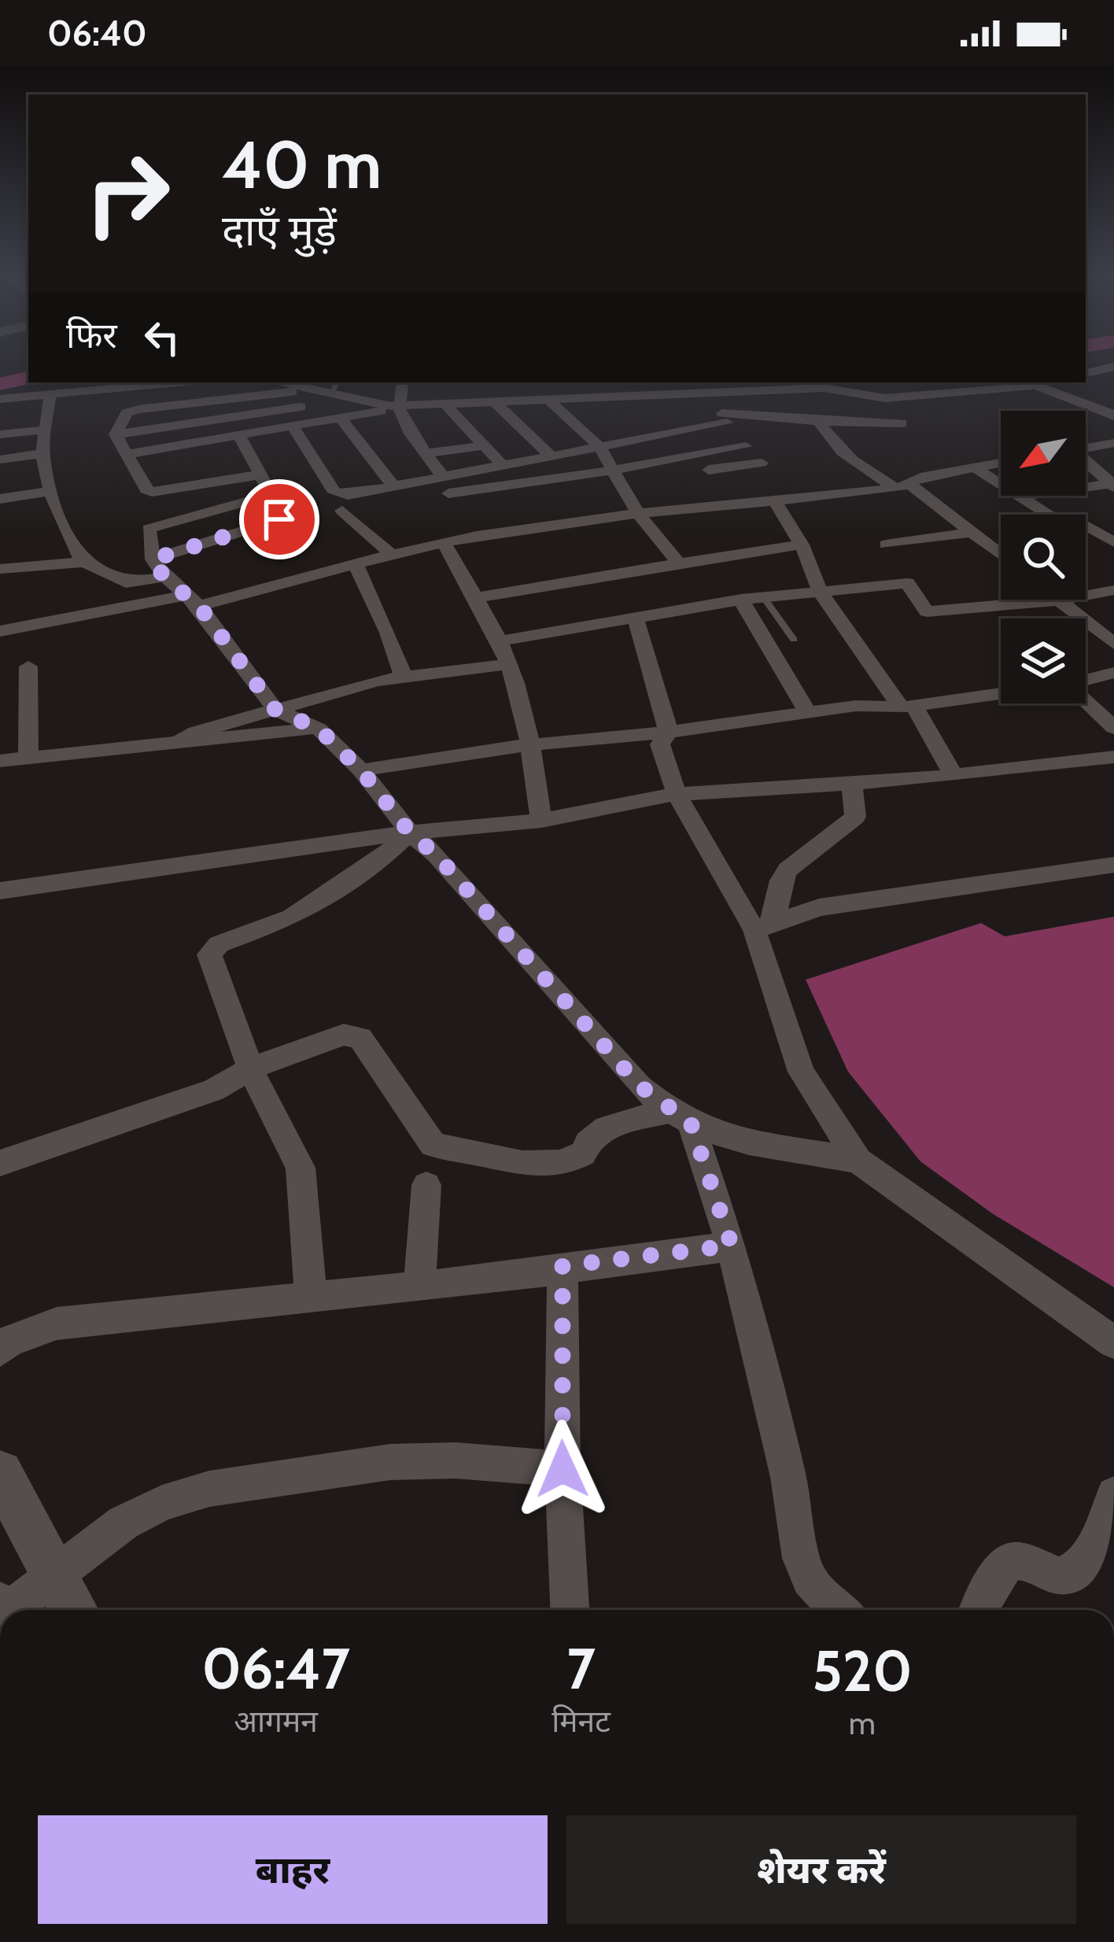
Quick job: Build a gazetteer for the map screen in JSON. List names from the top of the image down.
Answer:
{
  "north": "bottom left",
  "page": {
    "status": "06:40",
    "turn": ["40 m", "दाएँ मुड़ें"],
    "then": "फिर",
    "eta": [
      "06:47",
      "आगमन",
      "7",
      "मिनट",
      "520",
      "m"
    ],
    "buttons": ["बाहर", "शेयर करें"]
  }
}
